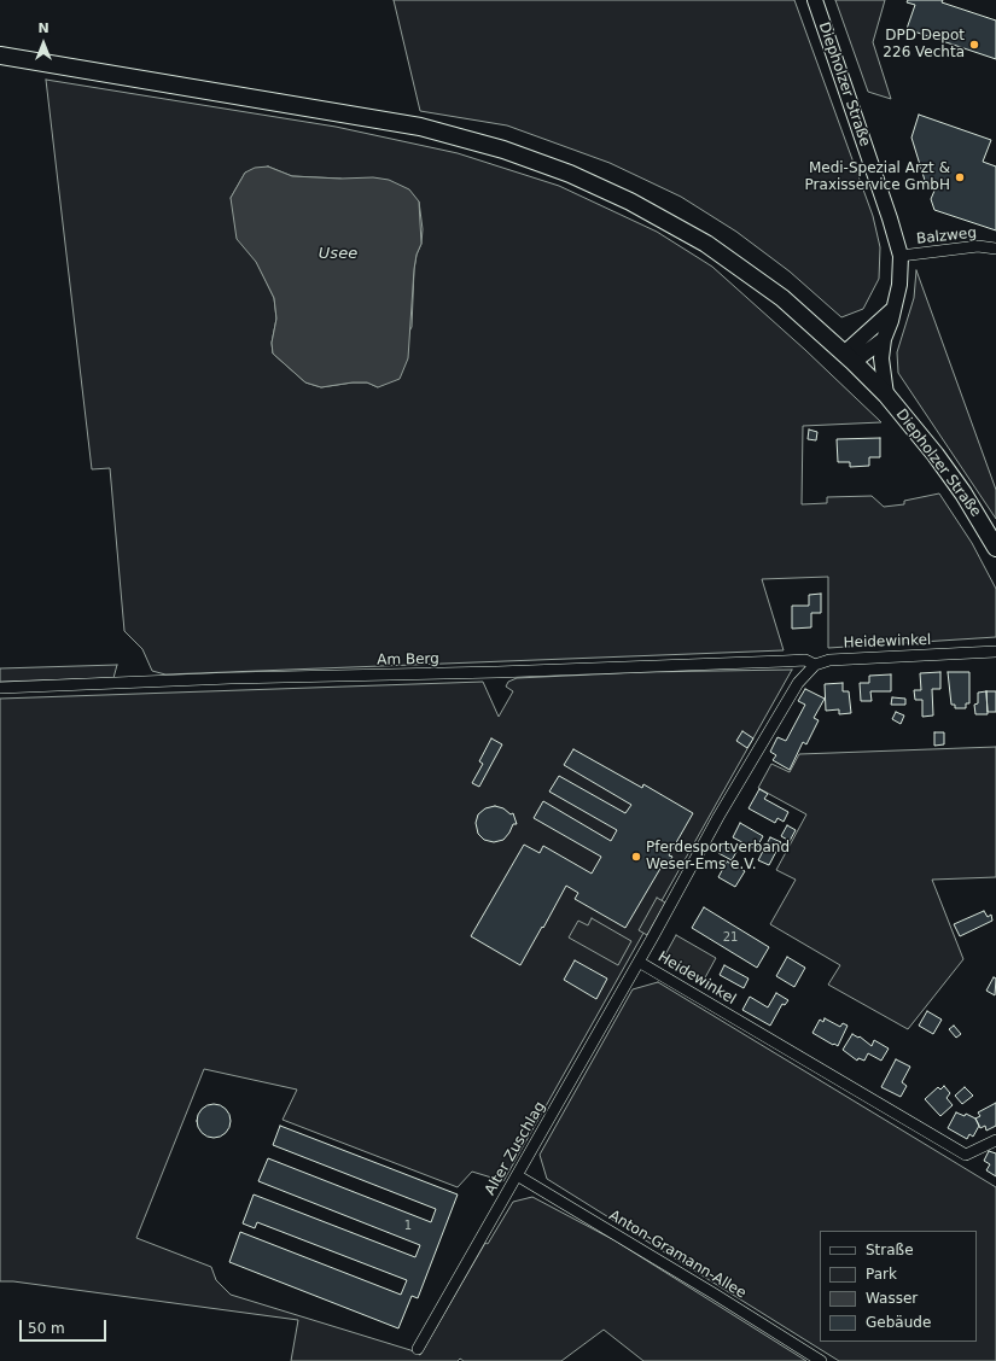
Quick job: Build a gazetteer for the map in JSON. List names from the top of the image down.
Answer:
{
  "streets": {
    "main road": ["Diepholzer Straße"],
    "street": [
      "Balzweg",
      "Heidewinkel",
      "Am Berg",
      "Alter Zuschlag",
      "Anton-Gramann-Allee"
    ]
  },
  "crossings": [
    ["Diepholzer Straße", "Balzweg"],
    ["Heidewinkel", "Am Berg"],
    ["Heidewinkel", "Alter Zuschlag"],
    ["Alter Zuschlag", "Anton-Gramann-Allee"]
  ],
  "water": ["Usee"],
  "places": ["DPD Depot 226 Vechta", "Medi-Spezial Arzt & Praxisservice GmbH", "Pferdesportverband Weser-Ems e.V."],
  "house_numbers": ["21", "1"],
  "legend": [
    "Straße",
    "Park",
    "Wasser",
    "Gebäude"
  ],
  "scale_bar": "50 m",
  "north": "top"
}
